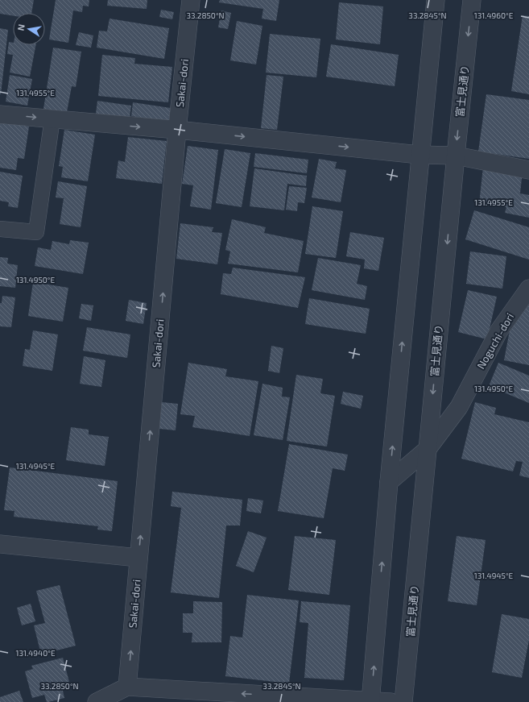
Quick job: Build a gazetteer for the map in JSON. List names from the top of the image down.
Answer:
{
  "streets": {
    "street": ["Sakai-dori", "富士見通り", "Noguchi-dori"]
  },
  "crossings": [
    ["富士見通り", "Noguchi-dori"]
  ],
  "one_way": ["Sakai-dori"],
  "north": "left",
  "coordinates": [
    "131.4960°E",
    "33.2850°N",
    "33.2845°N",
    "131.4955°E",
    "131.4950°E",
    "131.4945°E",
    "131.4940°E"
  ]
}
